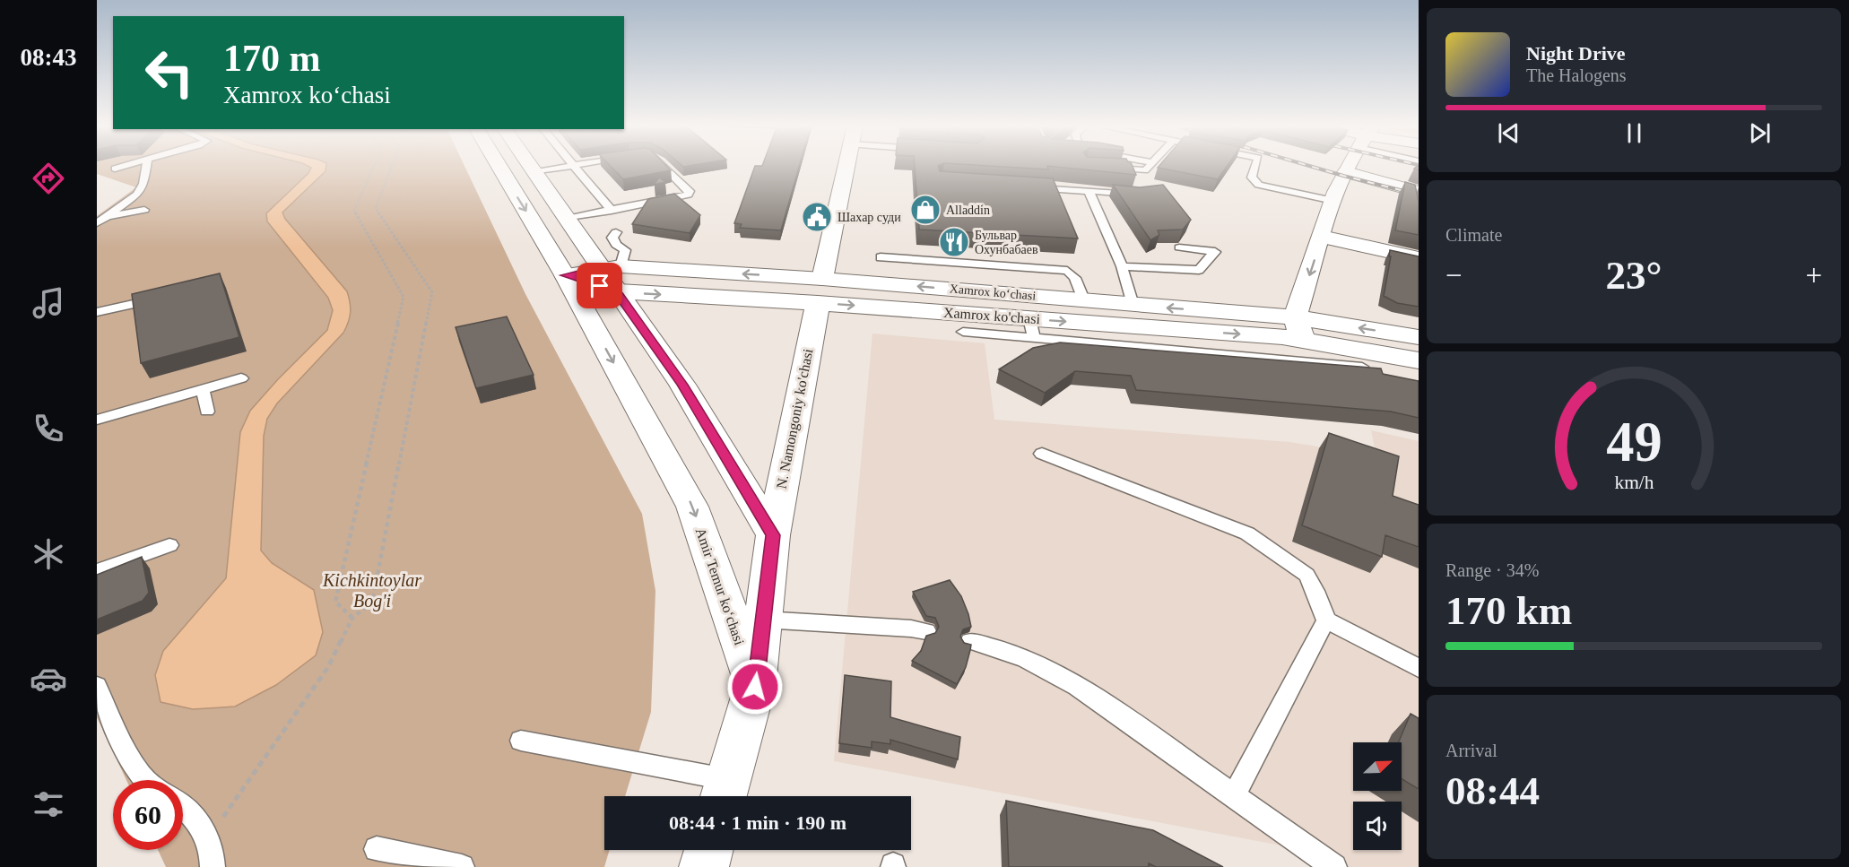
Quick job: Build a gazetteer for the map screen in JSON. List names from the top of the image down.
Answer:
{
  "streets": {
    "main road": [
      "Xamrox koʻchasi",
      "Xamrox ko'chasi",
      "N. Namongoniy ko'chasi",
      "Amir Temur koʻchasi"
    ]
  },
  "crossings": [
    ["Xamrox koʻchasi", "Xamrox ko'chasi"],
    ["Xamrox koʻchasi", "N. Namongoniy ko'chasi"],
    ["Xamrox ko'chasi", "N. Namongoniy ko'chasi"],
    ["Xamrox ko'chasi", "Amir Temur koʻchasi"],
    ["N. Namongoniy ko'chasi", "Amir Temur koʻchasi"]
  ],
  "one_way": ["Xamrox ko'chasi"],
  "parks": ["Kichkintoylar Bog'i"],
  "places": {
    "shop": ["Alladdin"],
    "public building": ["Шахар суди"],
    "restaurant": ["Бульвар Охунбабаев"]
  },
  "north": "top right",
  "page": {
    "tabs": "08:43",
    "turn": ["170 m", "Xamrox koʻchasi"],
    "song": ["Night Drive", "The Halogens"],
    "tile": [
      "Climate",
      ["Range · 34%", "170 km"],
      ["Arrival", "08:44"]
    ],
    "heat": ["−", "23°", "+"],
    "limit": "60",
    "trip": "08:44 · 1 min · 190 m",
    "gauge": ["49", "km/h"]
  }
}
